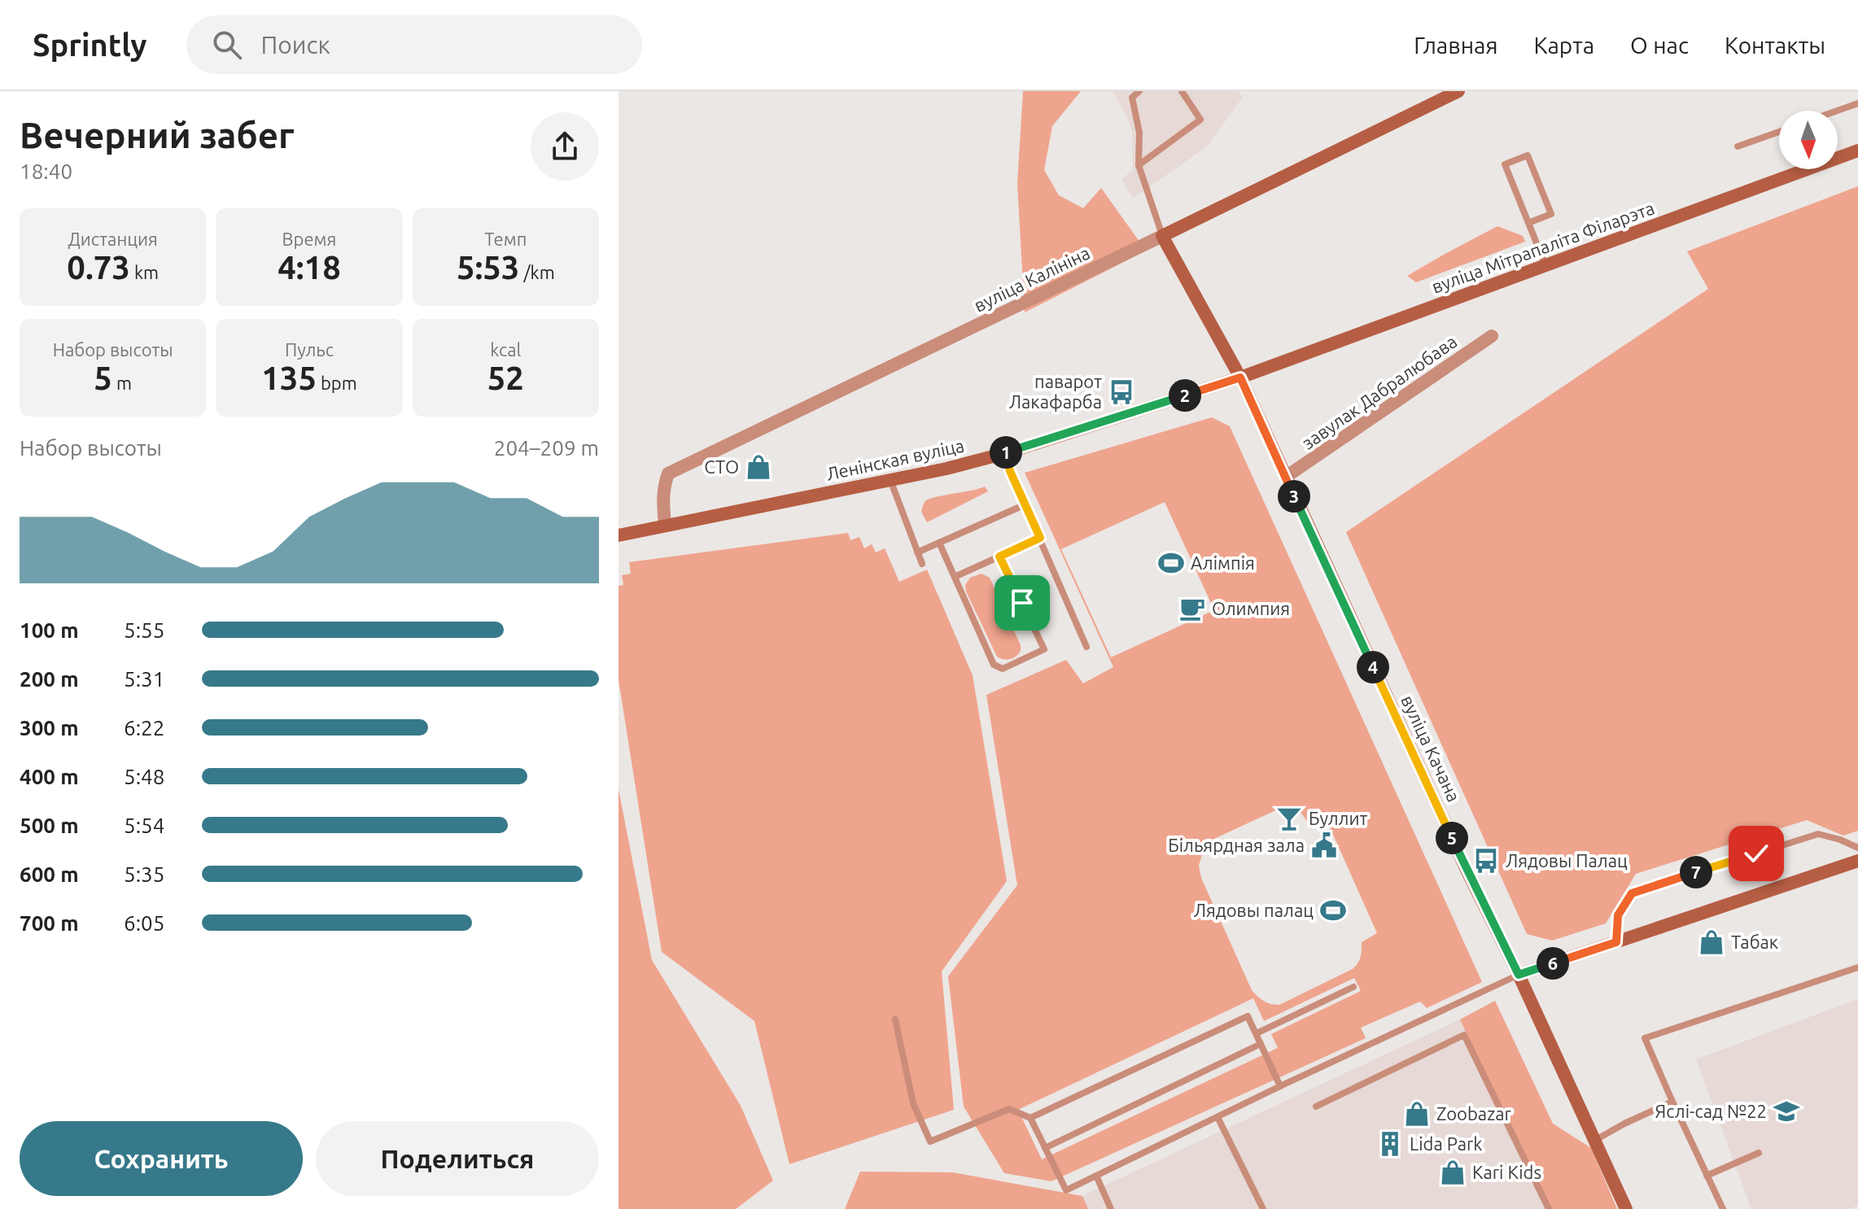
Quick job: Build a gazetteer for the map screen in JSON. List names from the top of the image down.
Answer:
{
  "streets": {
    "main road": [
      "вуліца Мітрапаліта Філарэта",
      "вуліца Калініна",
      "Ленінская вуліца",
      "вуліца Качана"
    ],
    "street": ["завулак Дабралюбава"]
  },
  "crossings": [
    ["вуліца Мітрапаліта Філарэта", "Ленінская вуліца"],
    ["вуліца Мітрапаліта Філарэта", "вуліца Качана"],
    ["вуліца Калініна", "Ленінская вуліца"],
    ["вуліца Калініна", "вуліца Качана"],
    ["завулак Дабралюбава", "вуліца Качана"],
    ["Ленінская вуліца", "вуліца Качана"]
  ],
  "places": {
    "bus stop": ["паварот Лакафарба", "Лядовы Палац"],
    "shop": [
      "СТО",
      "Табак",
      "Zoobazar",
      "Kari Kids"
    ],
    "sports": ["Алімпія", "Лядовы палац"],
    "cafe": ["Олимпия"],
    "bar": ["Буллит"],
    "public building": ["Більярдная зала"],
    "school or university": ["Яслі-сад №22"],
    "building": ["Lida Park"]
  },
  "north": "bottom",
  "page": {
    "header": "Sprintly",
    "search": "Поиск",
    "nav": [
      "Главная",
      "Карта",
      "О нас",
      "Контакты"
    ],
    "heading": ["Вечерний забег", "18:40"],
    "stats": [
      ["Дистанция", "0.73 km"],
      ["Время", "4:18"],
      ["Темп", "5:53 /km"],
      ["Набор высоты", "5 m"],
      ["Пульс", "135 bpm"],
      ["kcal", "52"]
    ],
    "pins": [
      "2",
      "1",
      "3",
      "4",
      "5",
      "7",
      "6"
    ],
    "chart": ["Набор высоты", "204–209 m"],
    "list": [
      {
        "name": "100 m",
        "note": "5:55"
      },
      {
        "name": "200 m",
        "note": "5:31"
      },
      {
        "name": "300 m",
        "note": "6:22"
      },
      {
        "name": "400 m",
        "note": "5:48"
      },
      {
        "name": "500 m",
        "note": "5:54"
      },
      {
        "name": "600 m",
        "note": "5:35"
      },
      {
        "name": "700 m",
        "note": "6:05"
      }
    ],
    "buttons": ["Сохранить", "Поделиться"]
  }
}
